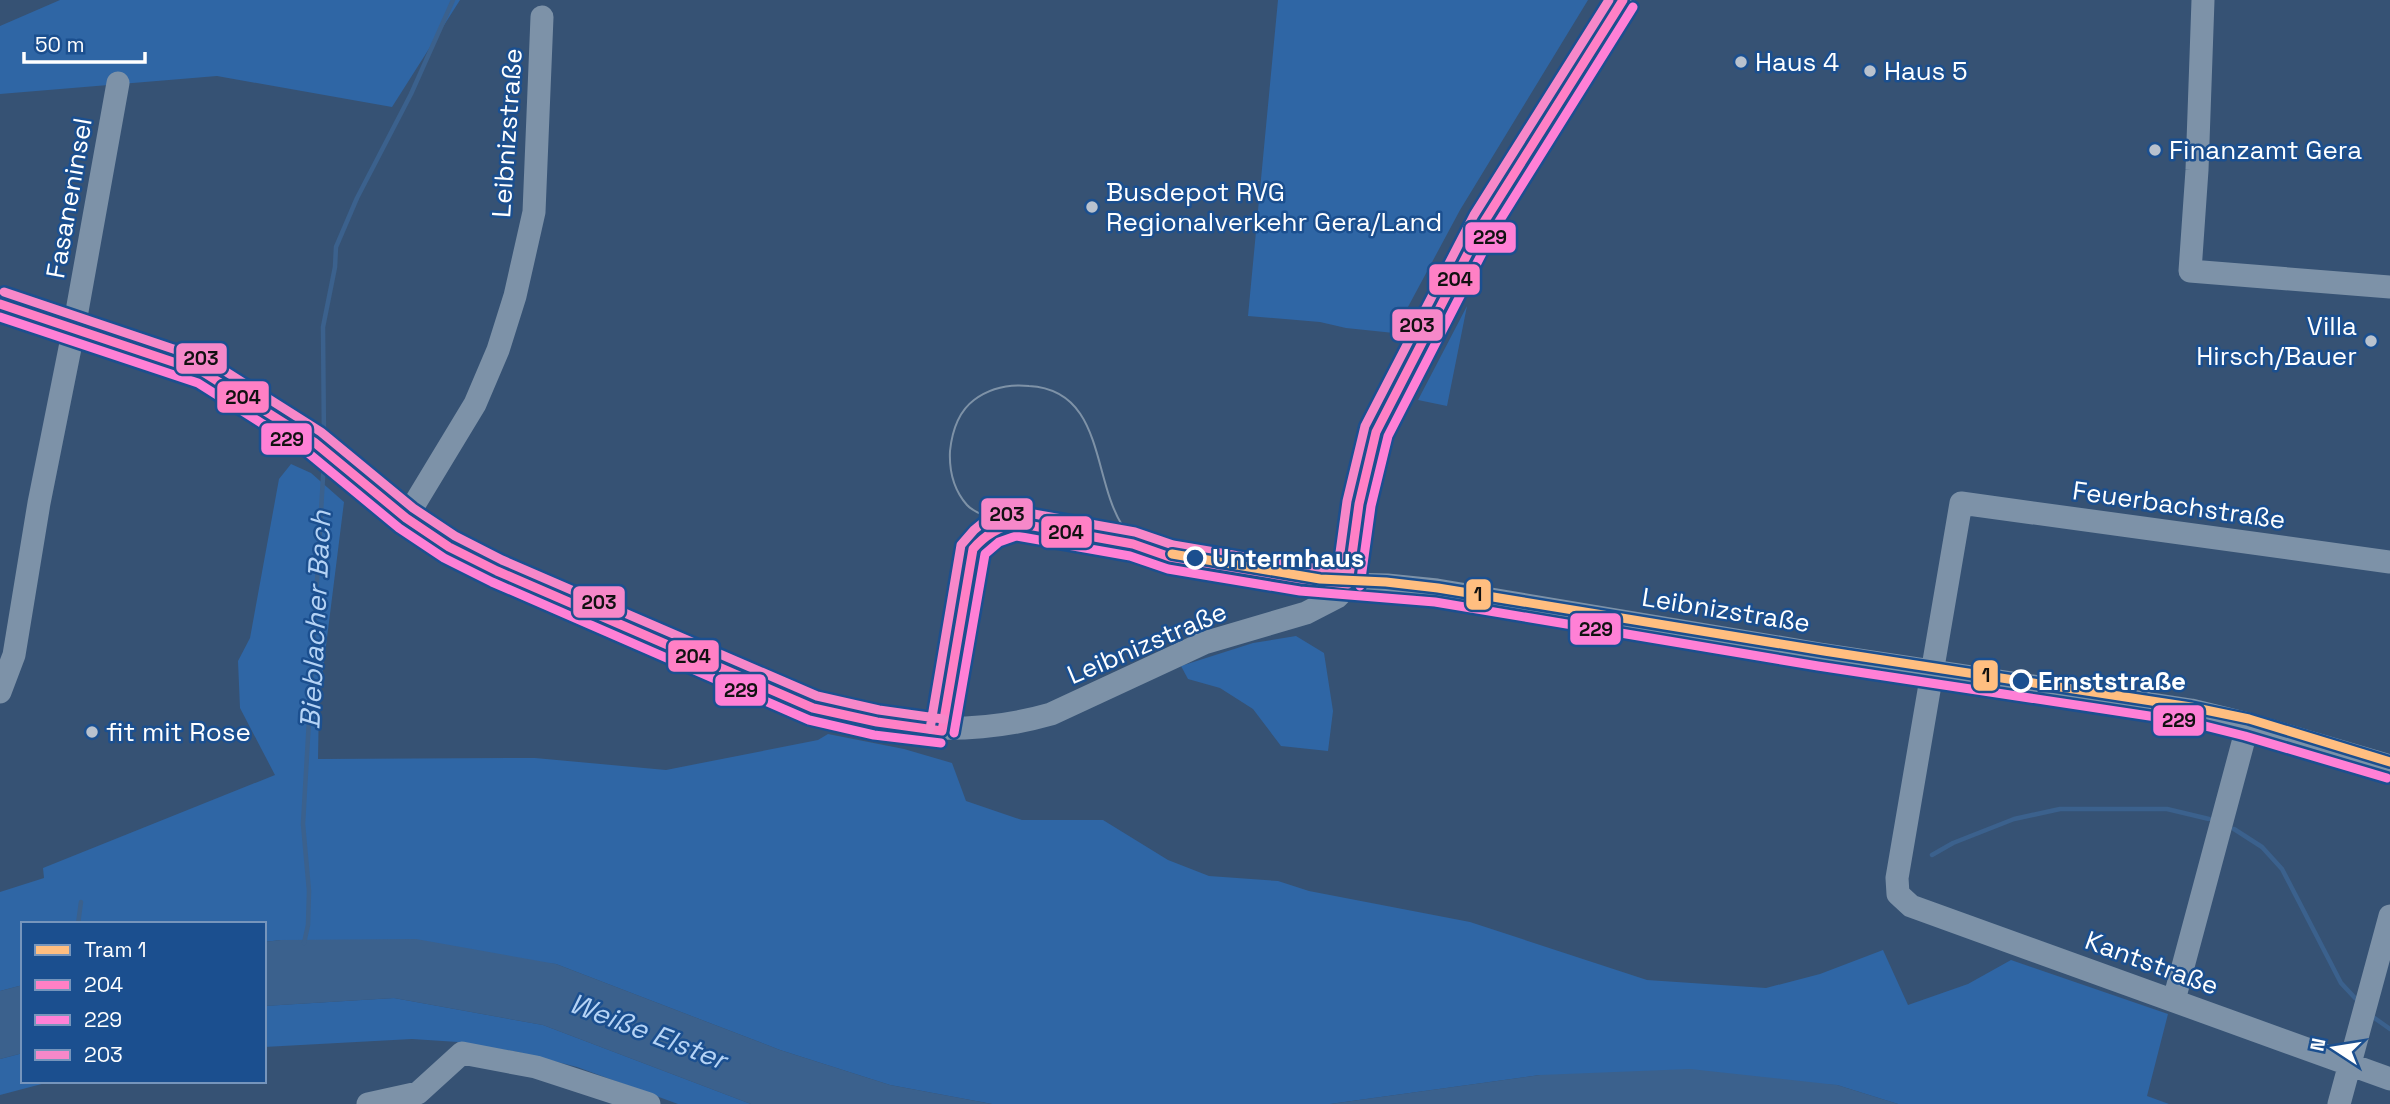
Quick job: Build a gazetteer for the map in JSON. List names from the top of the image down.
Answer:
{
  "streets": {
    "street": [
      "Leibnizstraße",
      "Fasaneninsel",
      "Feuerbachstraße",
      "Kantstraße"
    ]
  },
  "crossings": [
    ["Leibnizstraße", "Fasaneninsel"],
    ["Leibnizstraße", "Feuerbachstraße"],
    ["Leibnizstraße", "Kantstraße"],
    ["Feuerbachstraße", "Kantstraße"]
  ],
  "water": ["Bieblacher Bach", "Weiße Elster"],
  "places": [
    "Haus 4",
    "Haus 5",
    "Finanzamt Gera",
    "Busdepot RVG Regionalverkehr Gera/Land",
    "Villa Hirsch/Bauer",
    "Untermhaus",
    "Ernststraße",
    "fit mit Rose"
  ],
  "lines": [
    "transit line 204",
    "transit line 203",
    "transit line 229",
    "tram line 1"
  ],
  "legend": [
    "Tram 1",
    "204",
    "229",
    "203"
  ],
  "scale_bar": "50 m",
  "north": "left"
}
